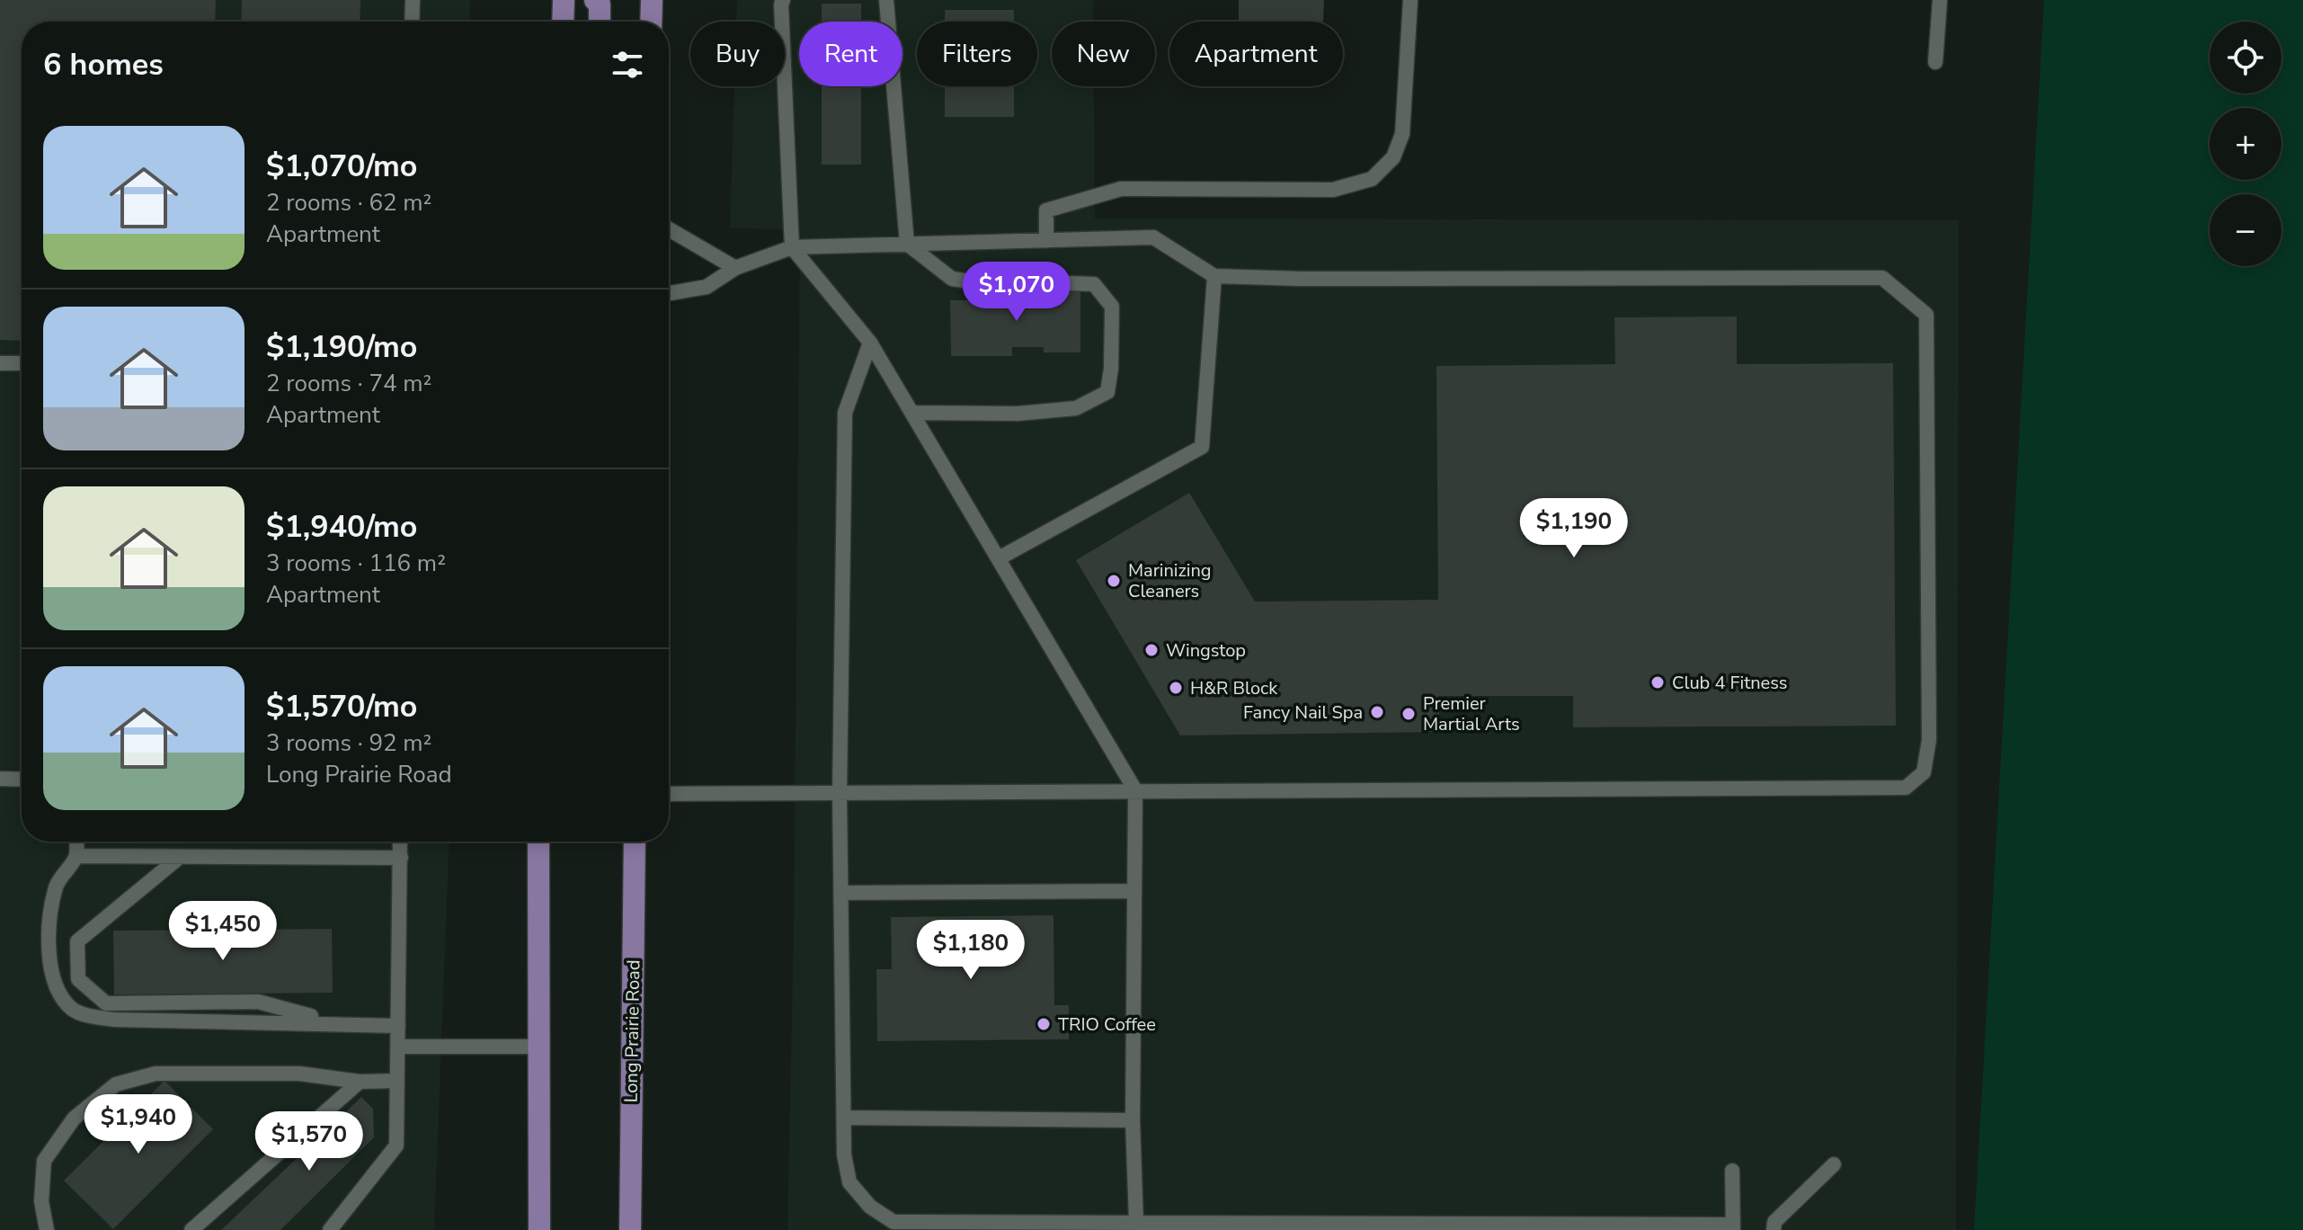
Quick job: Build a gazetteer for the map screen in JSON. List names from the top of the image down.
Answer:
{
  "streets": {
    "main road": ["Long Prairie Road"]
  },
  "places": [
    "Marinizing Cleaners",
    "Wingstop",
    "Club 4 Fitness",
    "H&R Block",
    "Fancy Nail Spa",
    "Premier Martial Arts",
    "TRIO Coffee"
  ],
  "page": {
    "map_buttons": ["+", "−"],
    "chip": [
      "Buy",
      "Rent",
      "Filters",
      "New",
      "Apartment"
    ],
    "heading": "6 homes",
    "list": [
      {
        "name": "$1,070/mo",
        "note": "2 rooms · 62 m² · Apartment"
      },
      {
        "name": "$1,190/mo",
        "note": "2 rooms · 74 m² · Apartment"
      },
      {
        "name": "$1,940/mo",
        "note": "3 rooms · 116 m² · Apartment"
      },
      {
        "name": "$1,570/mo",
        "note": "3 rooms · 92 m² · Long Prairie Road"
      }
    ],
    "price": [
      "$1,070",
      "$1,190",
      "$1,450",
      "$1,180",
      "$1,940",
      "$1,570"
    ]
  }
}
